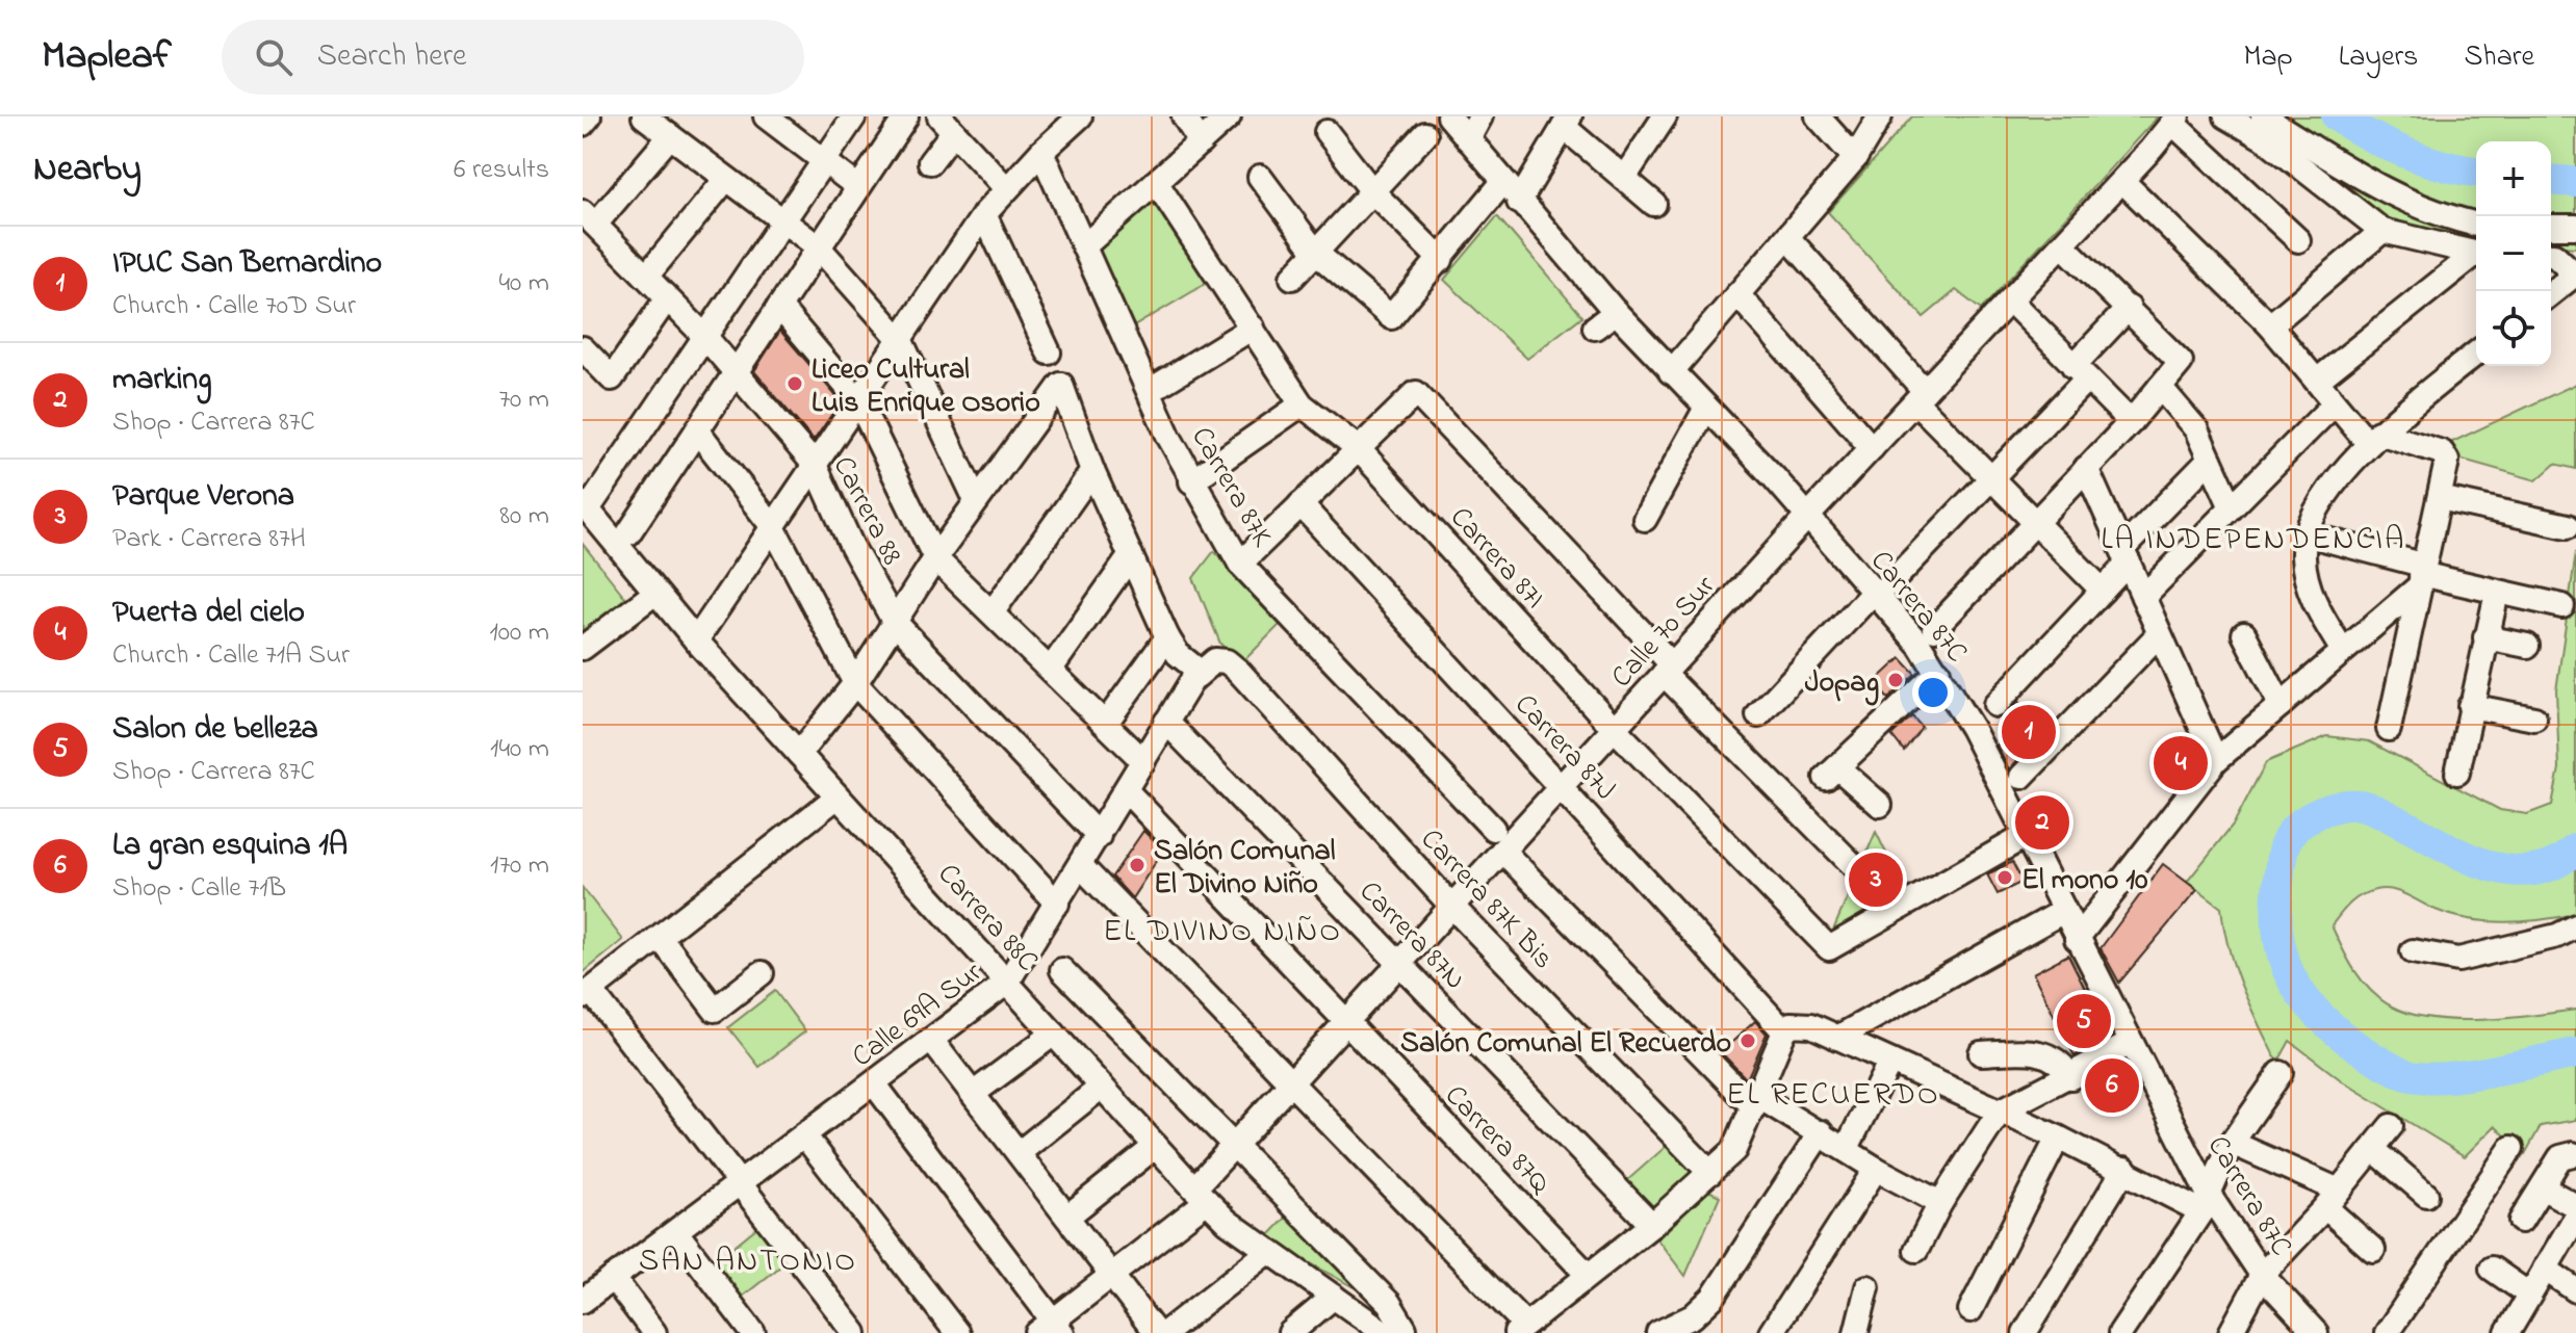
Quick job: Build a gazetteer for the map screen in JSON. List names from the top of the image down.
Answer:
{
  "streets": {
    "street": [
      "Carrera 87K",
      "Carrera 88",
      "Carrera 87I",
      "Carrera 87C",
      "Calle 70 Sur",
      "Carrera 87J",
      "Carrera 87K Bis",
      "Carrera 88C",
      "Carrera 87N",
      "Calle 69A Sur",
      "Carrera 87Q"
    ]
  },
  "crossings": [
    ["Carrera 88", "Calle 69A Sur"],
    ["Carrera 87I", "Carrera 87C"],
    ["Carrera 87I", "Calle 70 Sur"],
    ["Carrera 87C", "Calle 70 Sur"],
    ["Calle 70 Sur", "Carrera 87J"],
    ["Calle 70 Sur", "Carrera 87K Bis"],
    ["Calle 70 Sur", "Carrera 88C"],
    ["Calle 70 Sur", "Carrera 87N"],
    ["Calle 70 Sur", "Carrera 87Q"],
    ["Carrera 87K Bis", "Calle 69A Sur"],
    ["Carrera 88C", "Calle 69A Sur"],
    ["Carrera 87N", "Calle 69A Sur"],
    ["Calle 69A Sur", "Carrera 87Q"]
  ],
  "districts": [
    "LA INDEPENDENCIA",
    "EL DIVINO NIÑO",
    "EL RECUERDO",
    "SAN ANTONIO"
  ],
  "places": [
    "Liceo Cultural Luis Enrique Osorio",
    "Jopag",
    "Salón Comunal El Divino Niño",
    "El mono 10",
    "Salón Comunal El Recuerdo"
  ],
  "page": {
    "header": "Mapleaf",
    "search": "Search here",
    "nav": ["Map", "Layers", "Share"],
    "heading": ["Nearby", "6 results"],
    "map_buttons": ["+", "−"],
    "list": [
      {
        "mark": "1",
        "name": "IPUC San Bernardino",
        "note": "Church · Calle 70D Sur",
        "value": "40 m"
      },
      {
        "mark": "2",
        "name": "marking",
        "note": "Shop · Carrera 87C",
        "value": "70 m"
      },
      {
        "mark": "3",
        "name": "Parque Verona",
        "note": "Park · Carrera 87H",
        "value": "80 m"
      },
      {
        "mark": "4",
        "name": "Puerta del cielo",
        "note": "Church · Calle 71A Sur",
        "value": "100 m"
      },
      {
        "mark": "5",
        "name": "Salon de belleza",
        "note": "Shop · Carrera 87C",
        "value": "140 m"
      },
      {
        "mark": "6",
        "name": "La gran esquina 1A",
        "note": "Shop · Calle 71B",
        "value": "170 m"
      }
    ],
    "pins": [
      "1",
      "4",
      "2",
      "3",
      "5",
      "6"
    ]
  }
}
